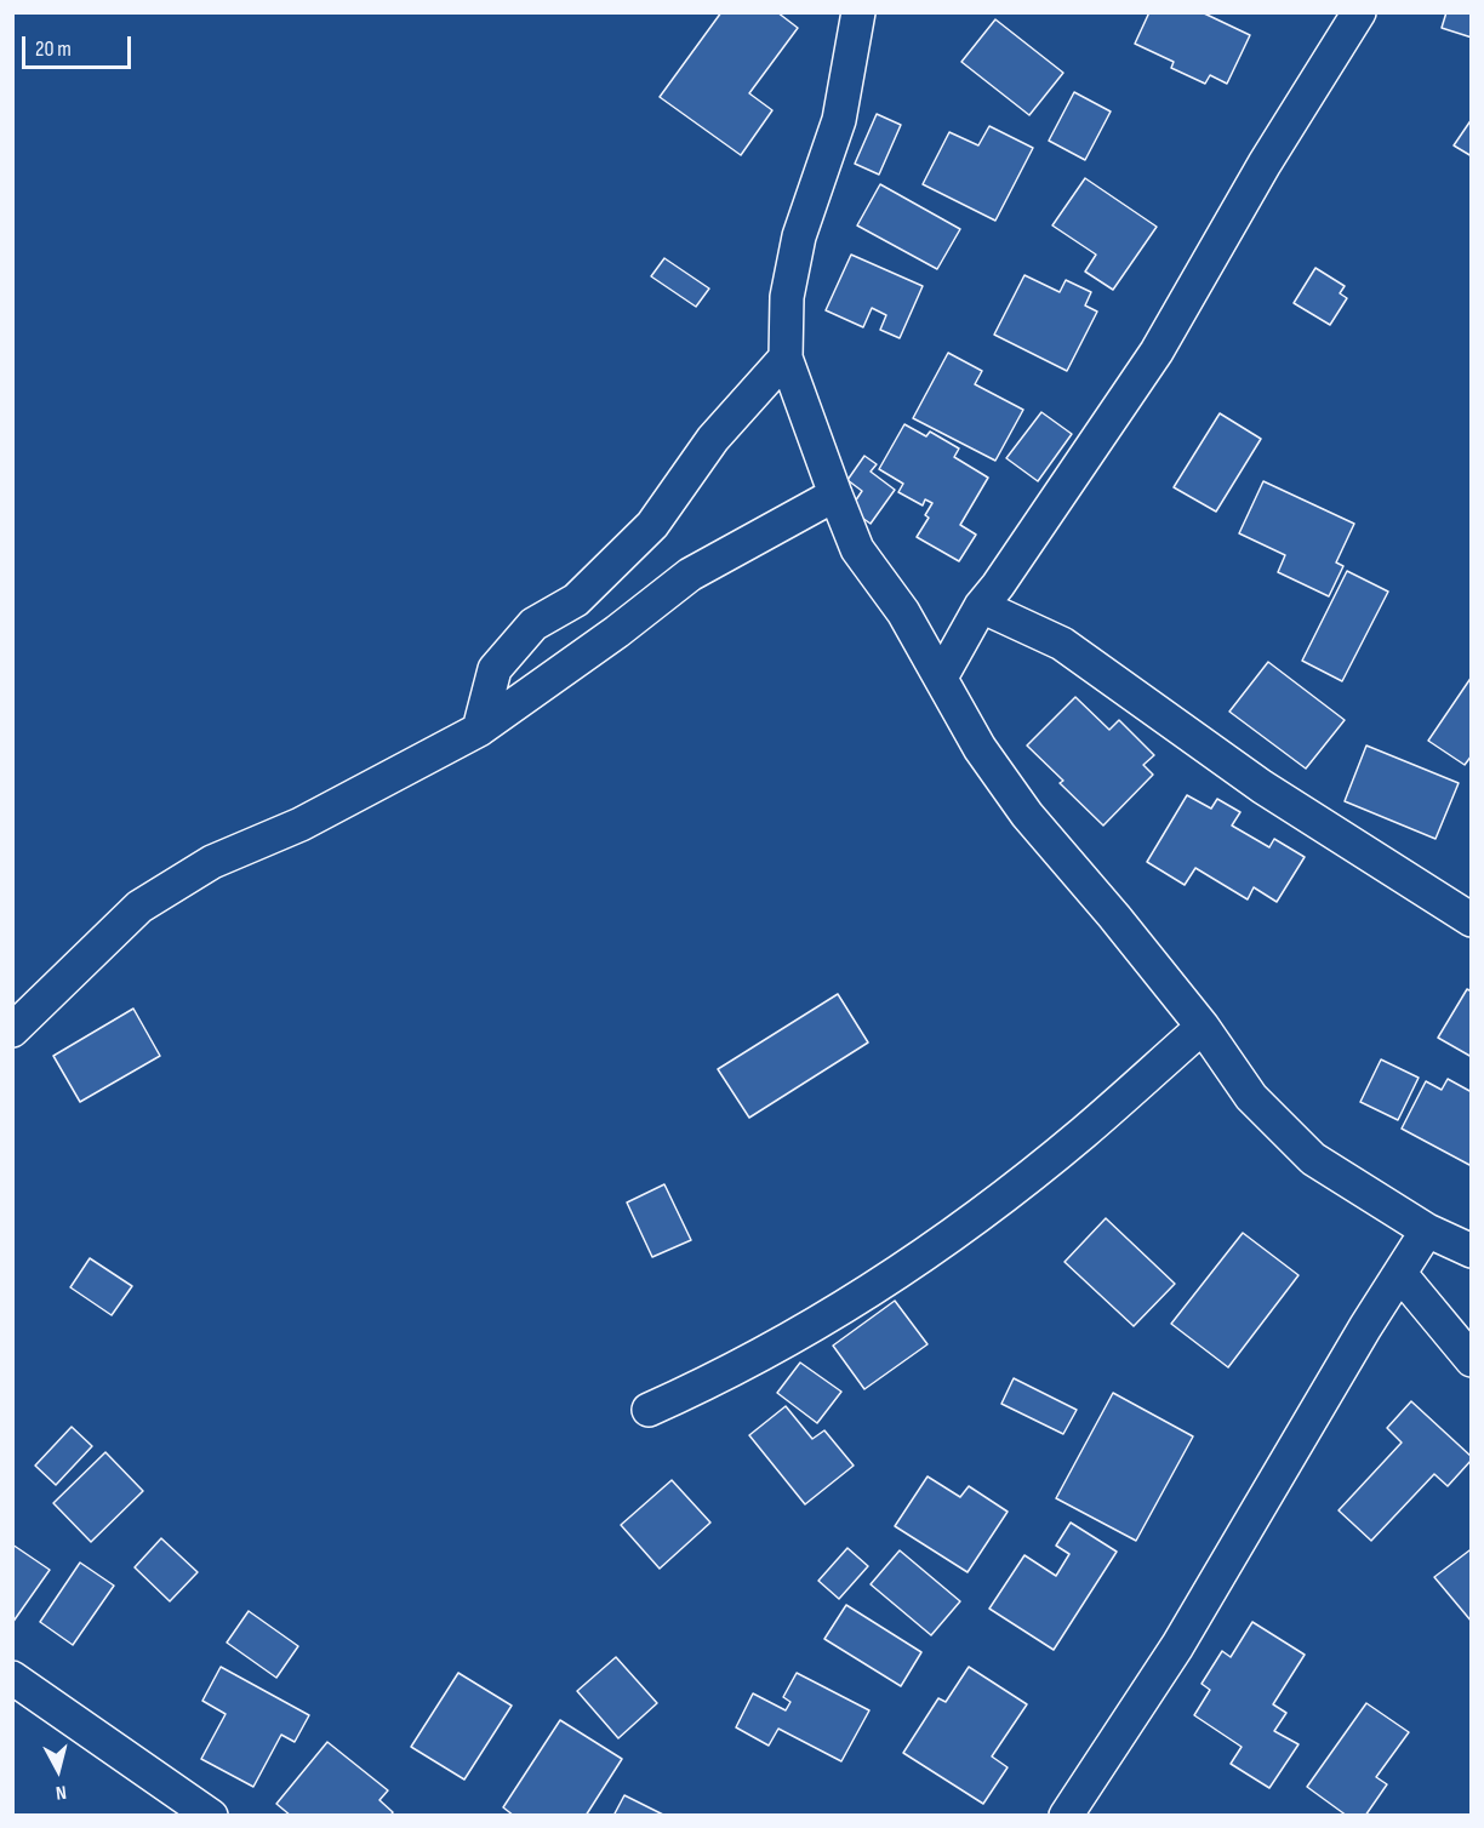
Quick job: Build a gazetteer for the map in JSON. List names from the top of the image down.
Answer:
{
  "scale_bar": "20 m",
  "north": "bottom"
}
